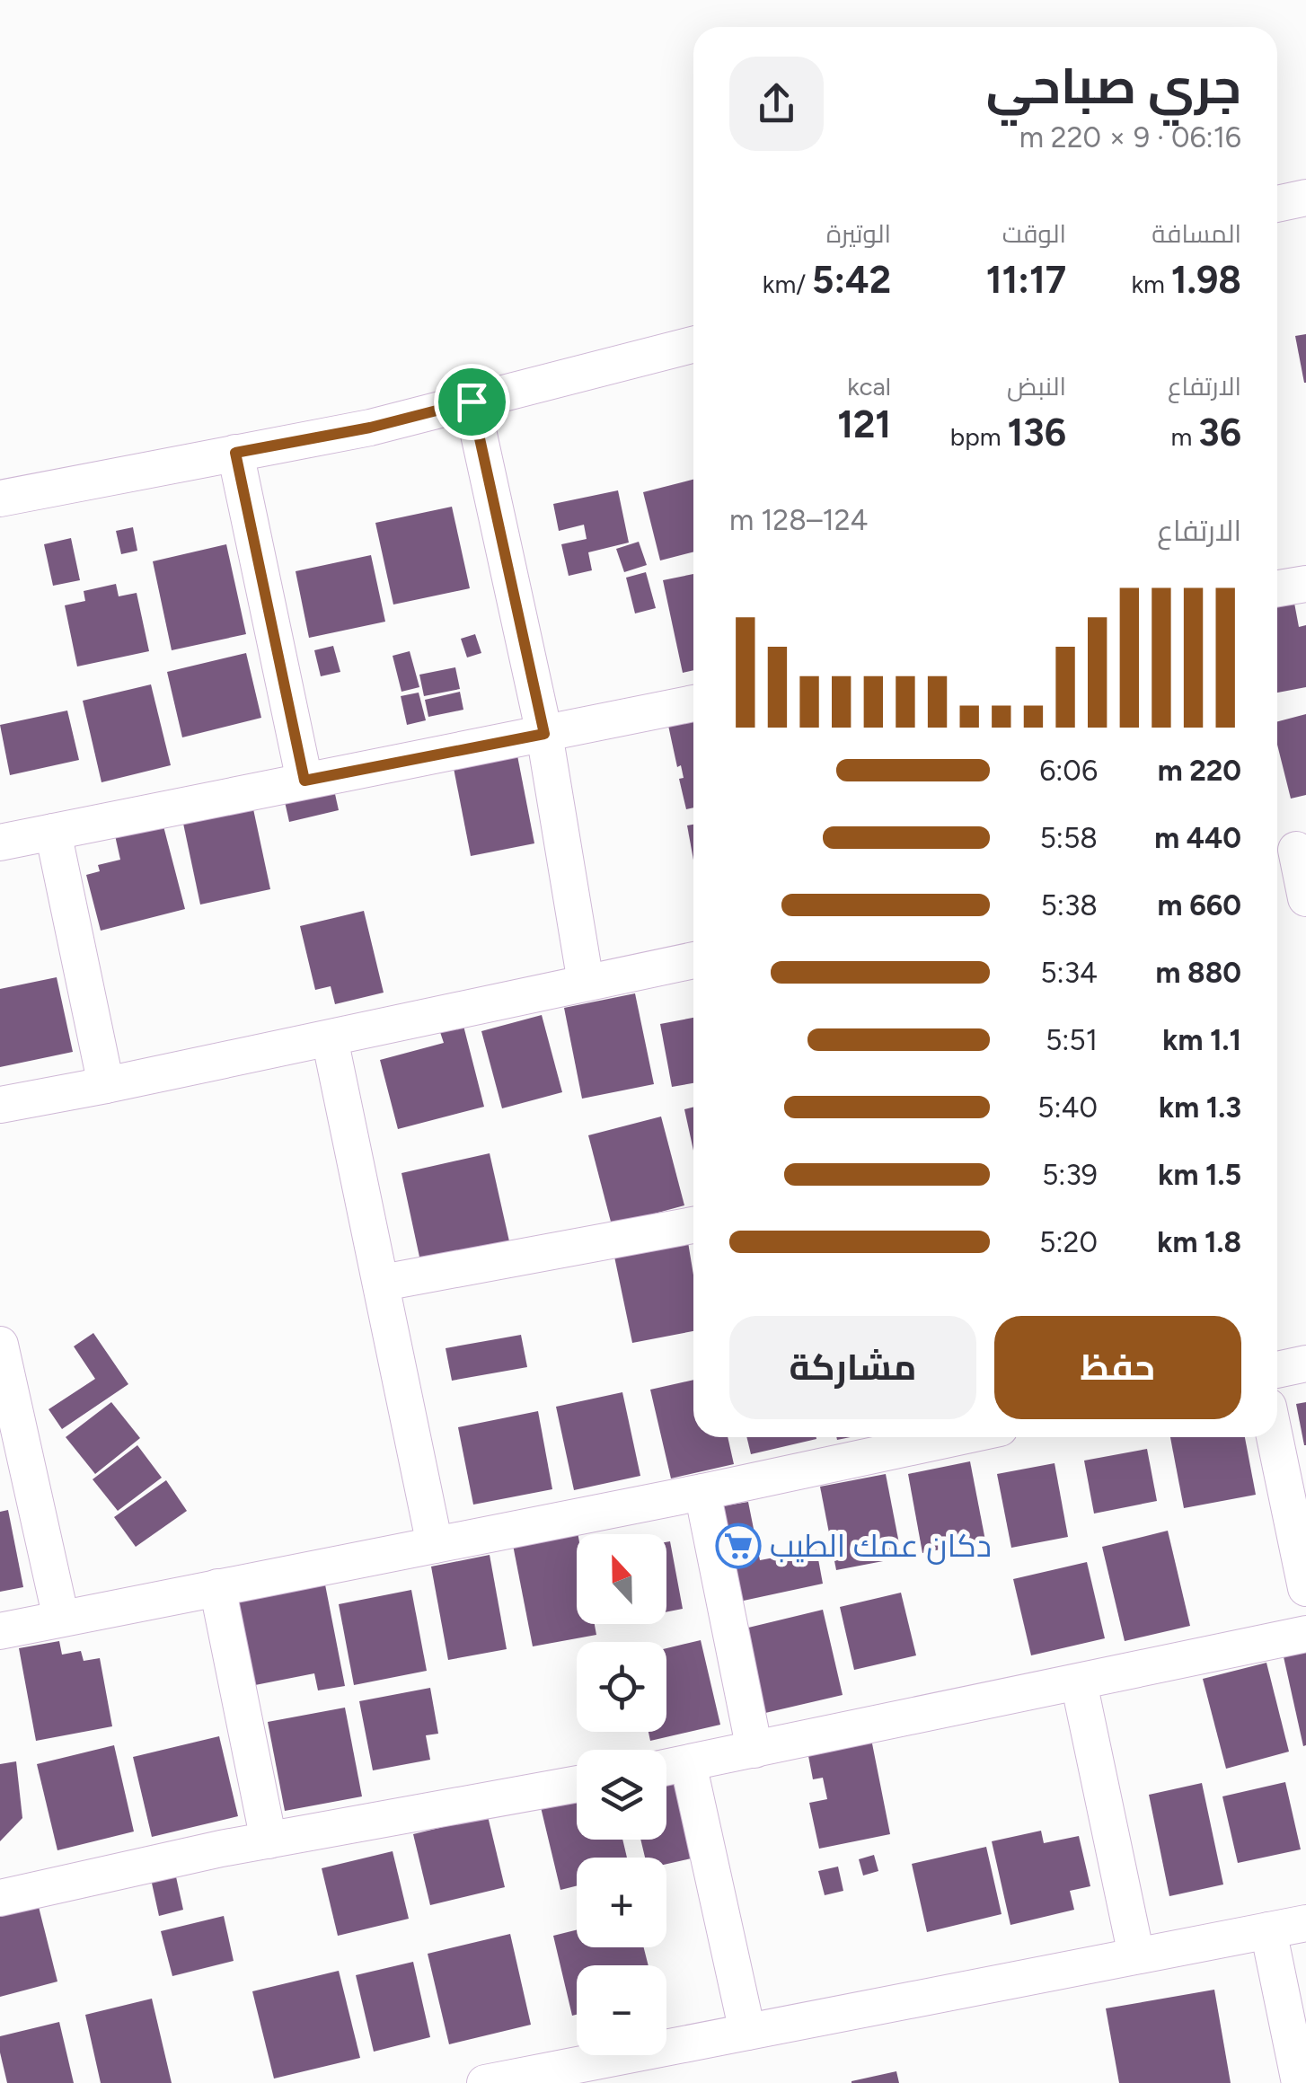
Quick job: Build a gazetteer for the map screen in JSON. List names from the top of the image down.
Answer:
{
  "places": {
    "supermarket": ["دكان عمك الطيب"]
  },
  "north": "top",
  "page": {
    "heading": ["جري صباحي", "06:16 · 9 × 220 m"],
    "stats": [
      ["المسافة", "1.98 km"],
      ["الوقت", "11:17"],
      ["الوتيرة", "5:42 /km"],
      ["الارتفاع", "36 m"],
      ["النبض", "136 bpm"],
      ["kcal", "121"]
    ],
    "chart": ["الارتفاع", "124–128 m"],
    "list": [
      {
        "name": "220 m",
        "note": "6:06"
      },
      {
        "name": "440 m",
        "note": "5:58"
      },
      {
        "name": "660 m",
        "note": "5:38"
      },
      {
        "name": "880 m",
        "note": "5:34"
      },
      {
        "name": "1.1 km",
        "note": "5:51"
      },
      {
        "name": "1.3 km",
        "note": "5:40"
      },
      {
        "name": "1.5 km",
        "note": "5:39"
      },
      {
        "name": "1.8 km",
        "note": "5:20"
      }
    ],
    "buttons": ["حفظ", "مشاركة"],
    "map_buttons": ["+", "−"]
  }
}
